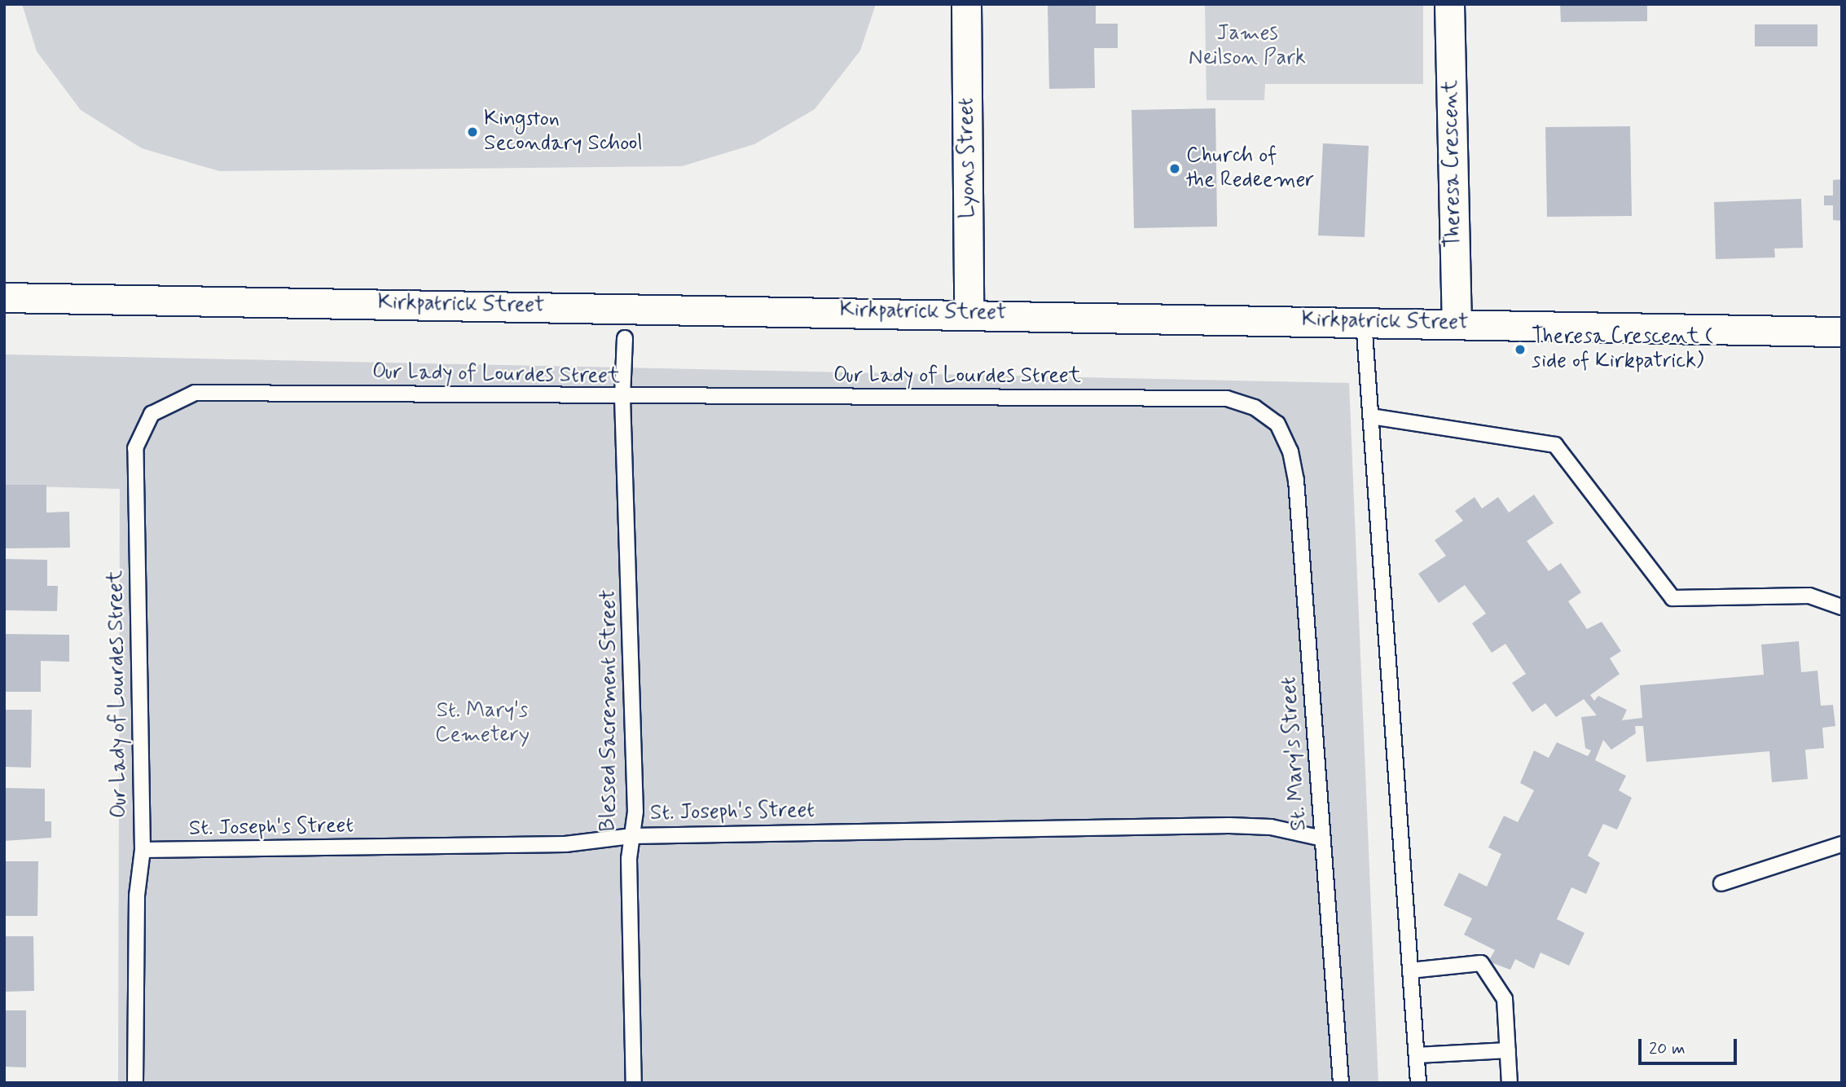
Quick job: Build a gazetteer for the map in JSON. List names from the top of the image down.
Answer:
{
  "streets": {
    "street": ["Lyons Street", "Theresa Crescent", "Kirkpatrick Street"],
    "lane": [
      "Our Lady of Lourdes Street",
      "Blessed Sacrement Street",
      "St. Mary's Street",
      "St. Joseph's Street"
    ]
  },
  "crossings": [
    ["Lyons Street", "Kirkpatrick Street"],
    ["Theresa Crescent", "Kirkpatrick Street"],
    ["Our Lady of Lourdes Street", "Blessed Sacrement Street"],
    ["Our Lady of Lourdes Street", "St. Mary's Street"],
    ["Our Lady of Lourdes Street", "St. Joseph's Street"],
    ["Blessed Sacrement Street", "St. Joseph's Street"],
    ["St. Mary's Street", "St. Joseph's Street"]
  ],
  "parks": ["James Neilson Park", "St. Mary's Cemetery"],
  "places": ["Kingston Secondary School", "Church of the Redeemer", "Theresa Crescent ( side of Kirkpatrick)"],
  "scale_bar": "20 m"
}
